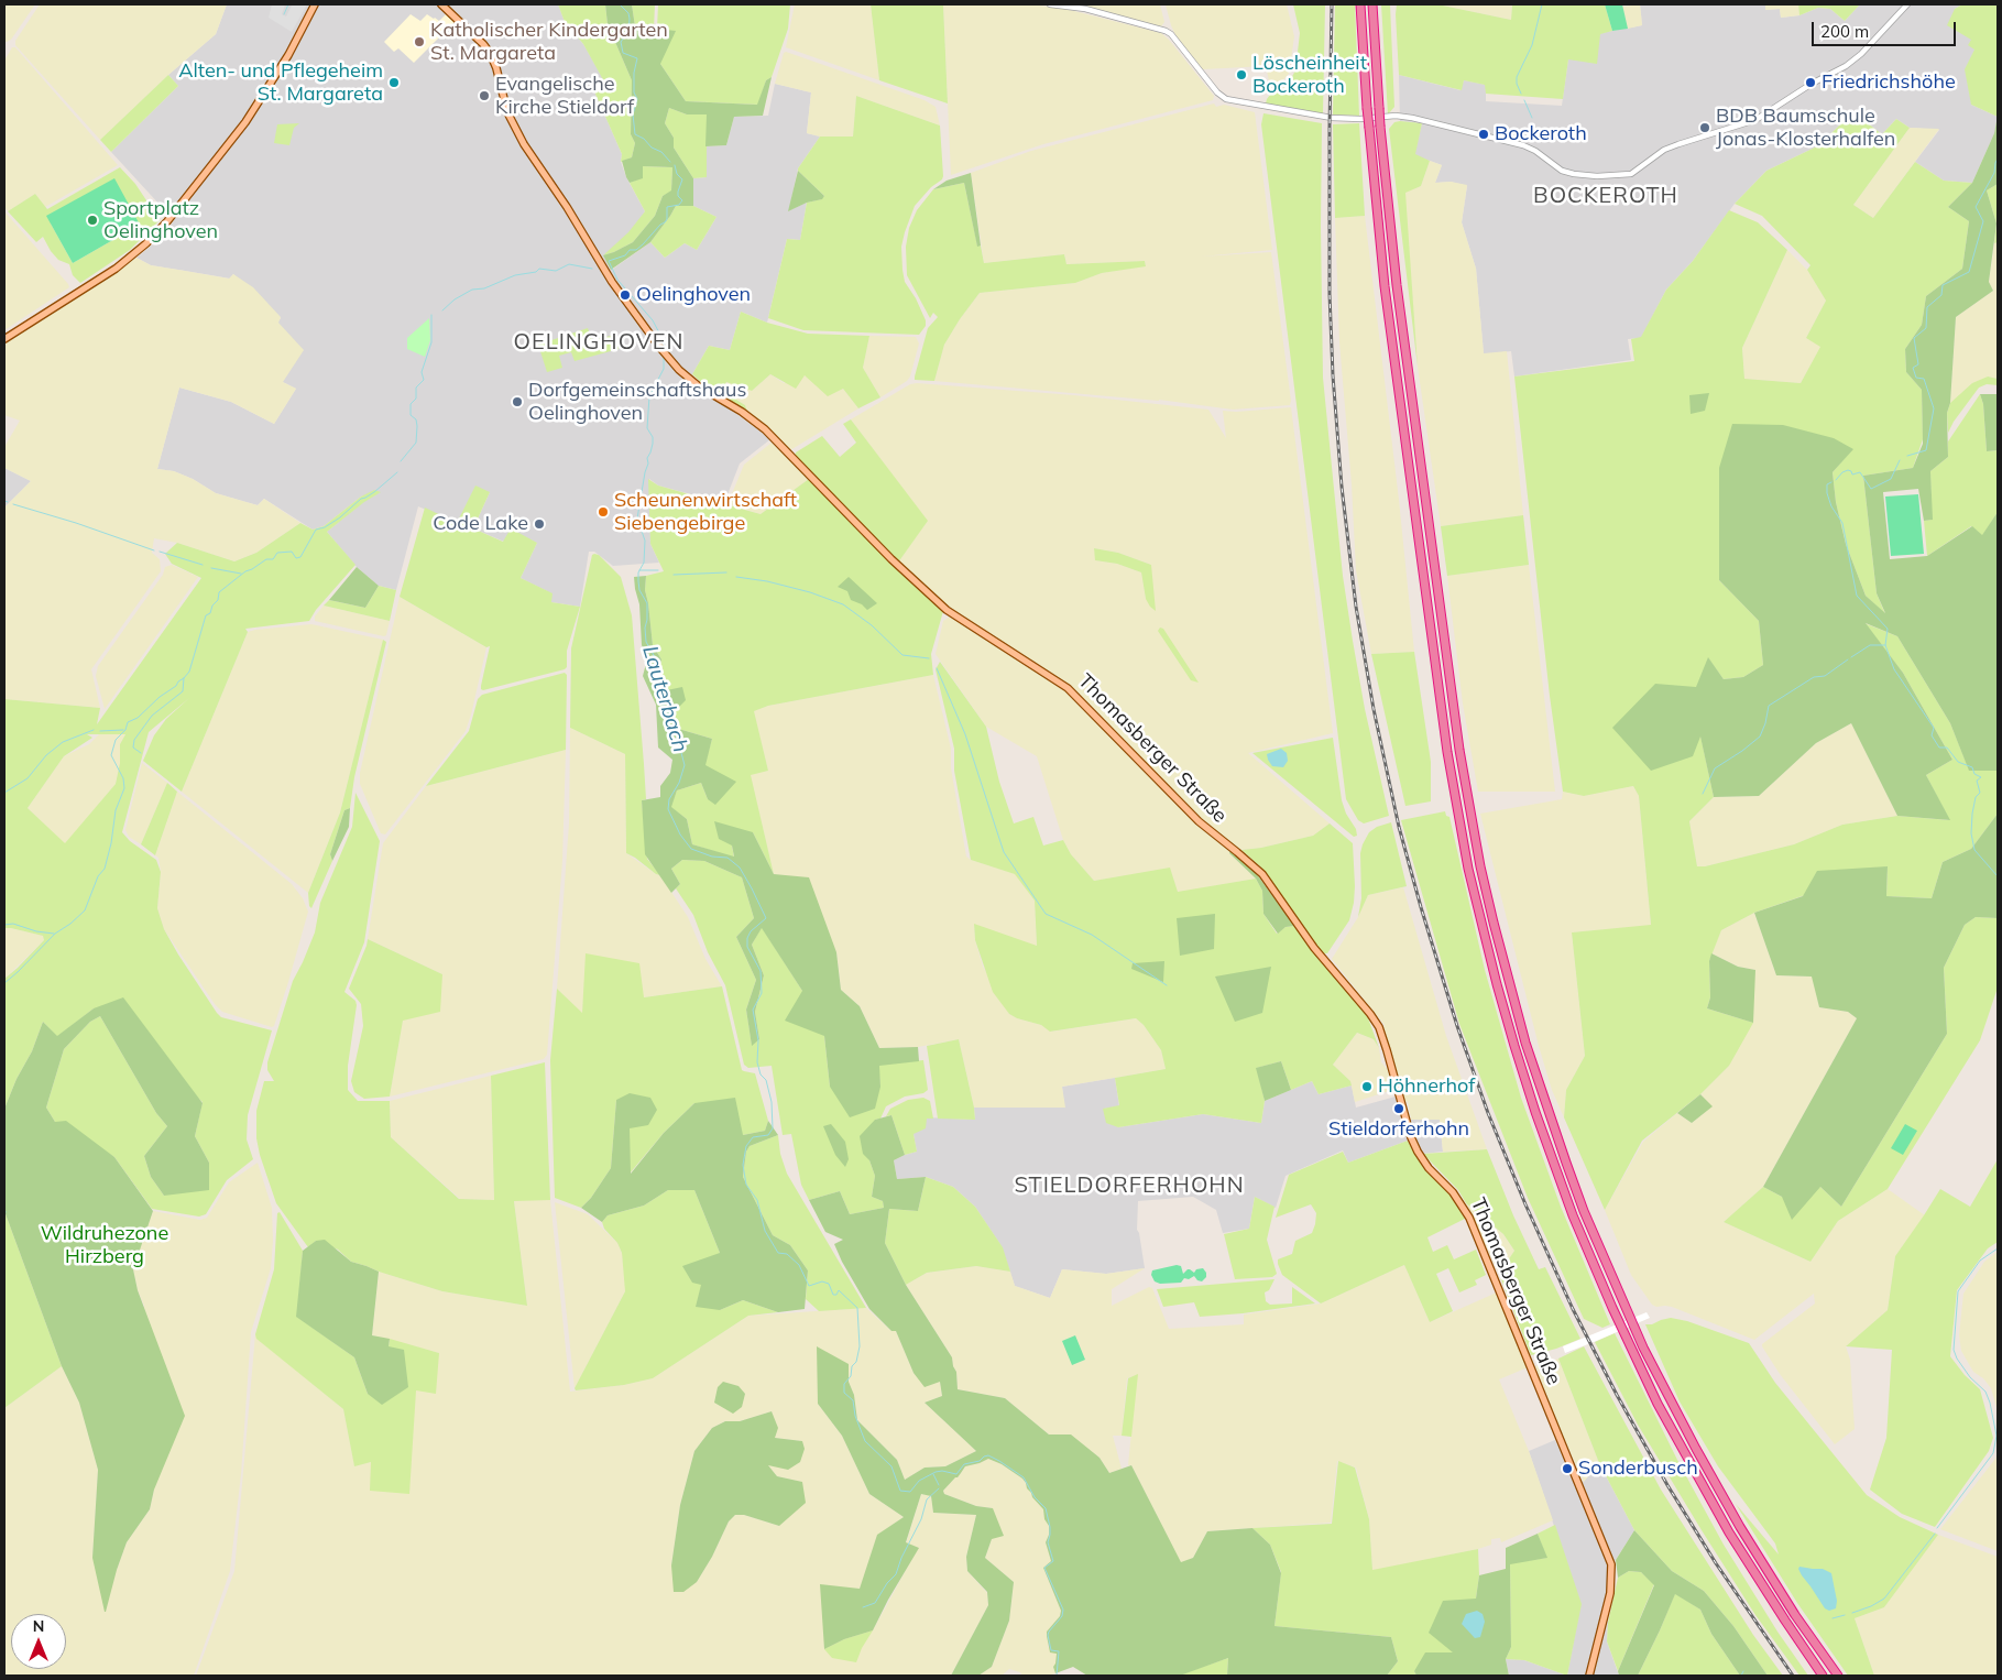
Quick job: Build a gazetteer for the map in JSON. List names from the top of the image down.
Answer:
{
  "streets": {
    "main road": ["Thomasberger Straße"]
  },
  "districts": ["BOCKEROTH", "OELINGHOVEN", "STIELDORFERHOHN"],
  "water": ["Lauterbach"],
  "parks": ["Wildruhezone Hirzberg"],
  "places": [
    "Katholischer Kindergarten St. Margareta",
    "Löscheinheit Bockeroth",
    "Alten- und Pflegeheim St. Margareta",
    "Friedrichshöhe",
    "Evangelische Kirche Stieldorf",
    "BDB Baumschule Jonas-Klosterhalfen",
    "Bockeroth",
    "Sportplatz Oelinghoven",
    "Oelinghoven",
    "Dorfgemeinschaftshaus Oelinghoven",
    "Scheunenwirtschaft Siebengebirge",
    "Code Lake",
    "Höhnerhof",
    "Stieldorferhohn",
    "Sonderbusch"
  ],
  "scale_bar": "200 m",
  "north": "top"
}
